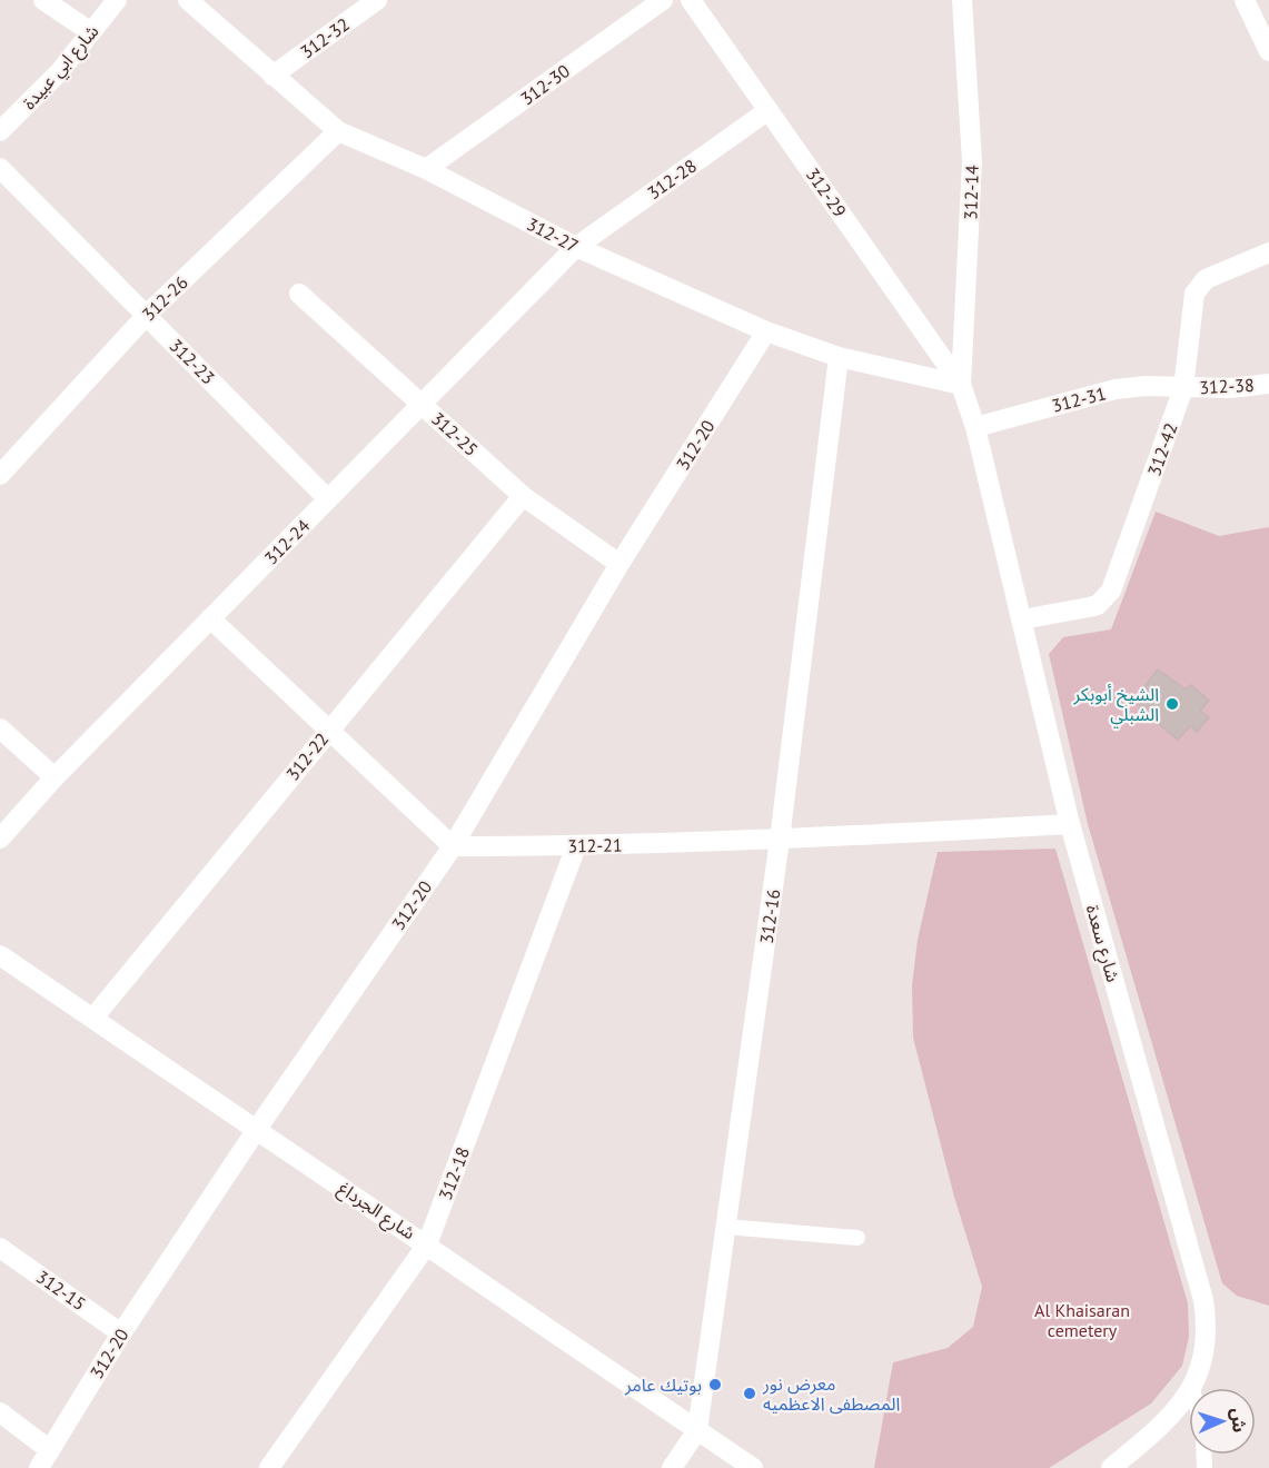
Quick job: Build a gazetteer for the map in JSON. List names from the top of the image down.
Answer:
{
  "streets": {
    "street": [
      "312-32",
      "شارع ابي عبيدة",
      "312-30",
      "312-28",
      "312-29",
      "312-14",
      "312-27",
      "312-26",
      "312-23",
      "312-38",
      "312-31",
      "312-25",
      "312-20",
      "312-42",
      "312-24",
      "312-22",
      "312-21",
      "312-16",
      "شارع سعدة",
      "312-18",
      "شارع الجرداغ",
      "312-15"
    ]
  },
  "crossings": [
    ["312-32", "312-27"],
    ["312-30", "312-27"],
    ["312-28", "312-29"],
    ["312-28", "312-27"],
    ["312-28", "312-24"],
    ["312-29", "312-14"],
    ["312-29", "312-27"],
    ["312-29", "شارع سعدة"],
    ["312-14", "312-27"],
    ["312-14", "شارع سعدة"],
    ["312-27", "312-26"],
    ["312-27", "312-20"],
    ["312-27", "312-24"],
    ["312-27", "312-16"],
    ["312-27", "شارع سعدة"],
    ["312-26", "312-23"],
    ["312-23", "312-24"],
    ["312-38", "312-31"],
    ["312-38", "312-42"],
    ["312-31", "312-42"],
    ["312-31", "شارع سعدة"],
    ["312-25", "312-20"],
    ["312-25", "312-24"],
    ["312-25", "312-22"],
    ["312-20", "312-21"],
    ["312-20", "شارع الجرداغ"],
    ["312-20", "312-15"],
    ["312-42", "شارع سعدة"],
    ["312-22", "شارع الجرداغ"],
    ["312-21", "312-16"],
    ["312-21", "شارع سعدة"],
    ["312-21", "312-18"],
    ["312-16", "شارع الجرداغ"],
    ["312-18", "شارع الجرداغ"]
  ],
  "parks": ["Al Khaisaran cemetery"],
  "places": ["الشيخ أبوبكر الشبلي", "بوتيك عامر", "معرض نور المصطفى الاعظميه"],
  "north": "right"
}
